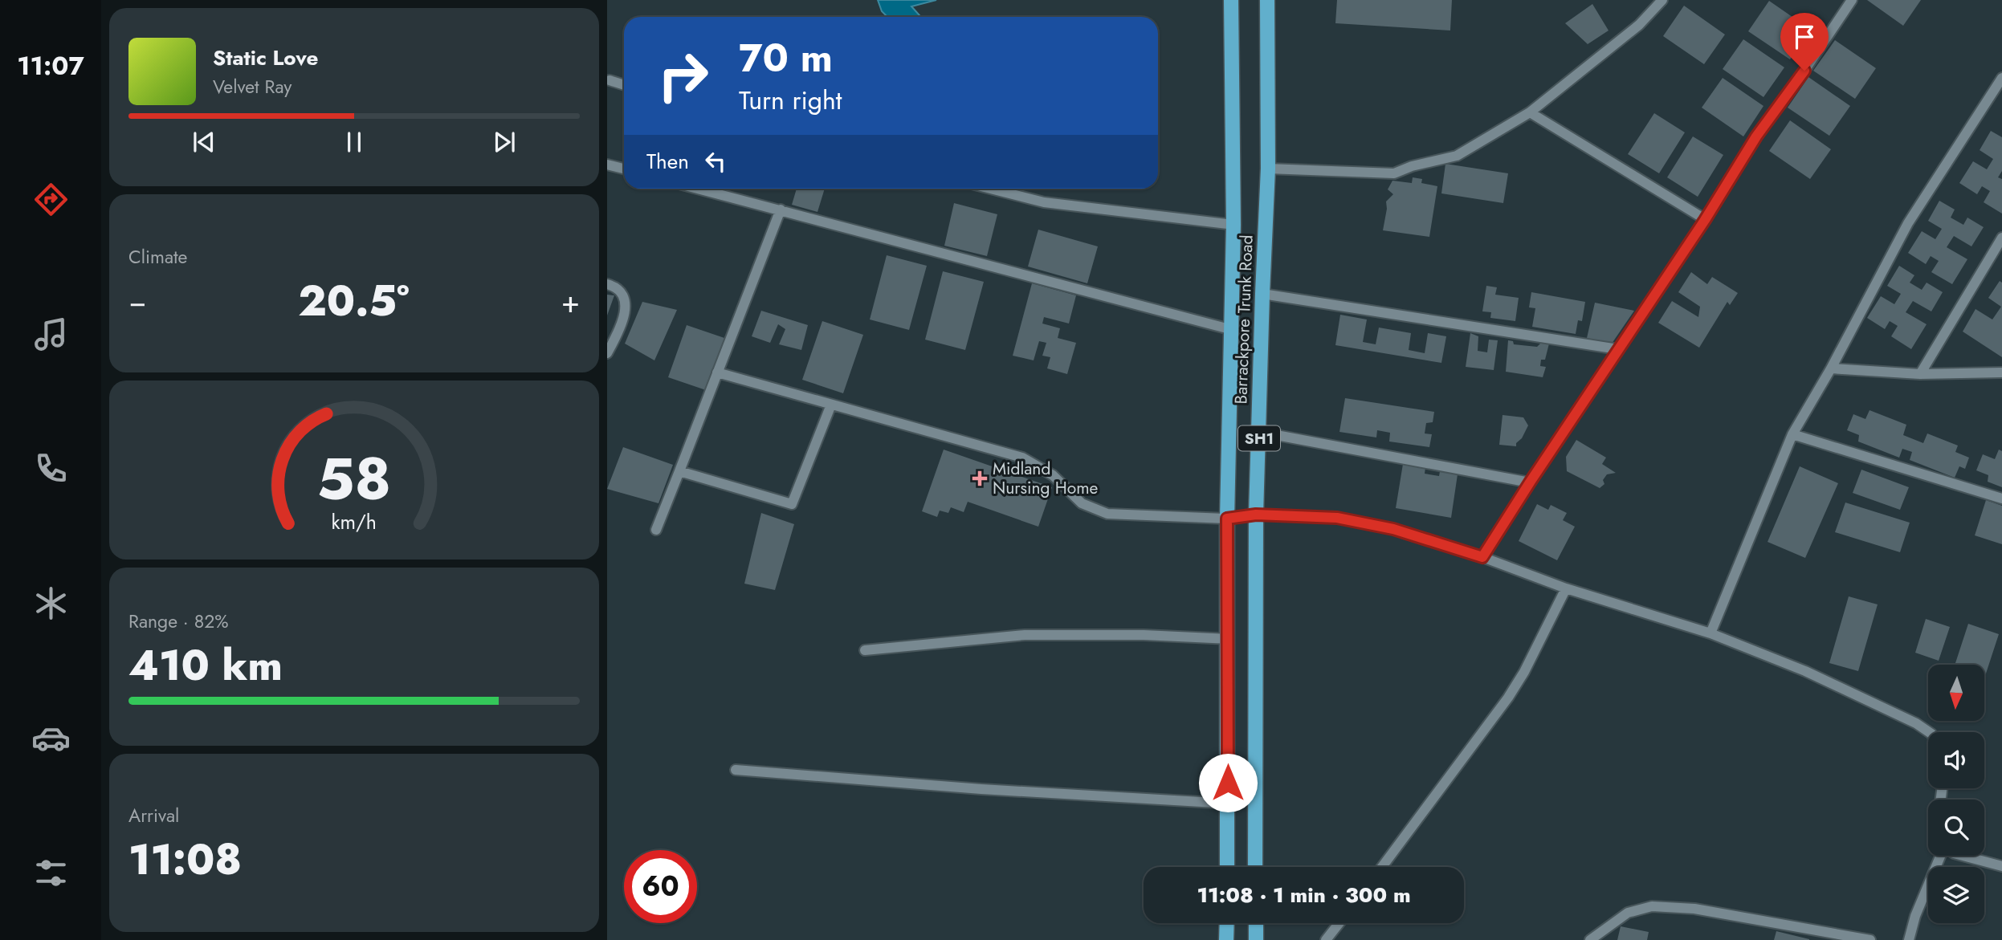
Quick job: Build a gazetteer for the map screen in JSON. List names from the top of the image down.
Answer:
{
  "streets": {
    "main road": ["Barrackpore Trunk Road", "SH1"]
  },
  "places": {
    "health": ["Midland Nursing Home"]
  },
  "north": "bottom",
  "page": {
    "tabs": "11:07",
    "turn": ["70 m", "Turn right"],
    "song": ["Static Love", "Velvet Ray"],
    "then": "Then",
    "tile": [
      "Climate",
      ["Range · 82%", "410 km"],
      ["Arrival", "11:08"]
    ],
    "heat": ["−", "20.5°", "+"],
    "limit": "60",
    "trip": "11:08 · 1 min · 300 m",
    "gauge": ["58", "km/h"]
  }
}
